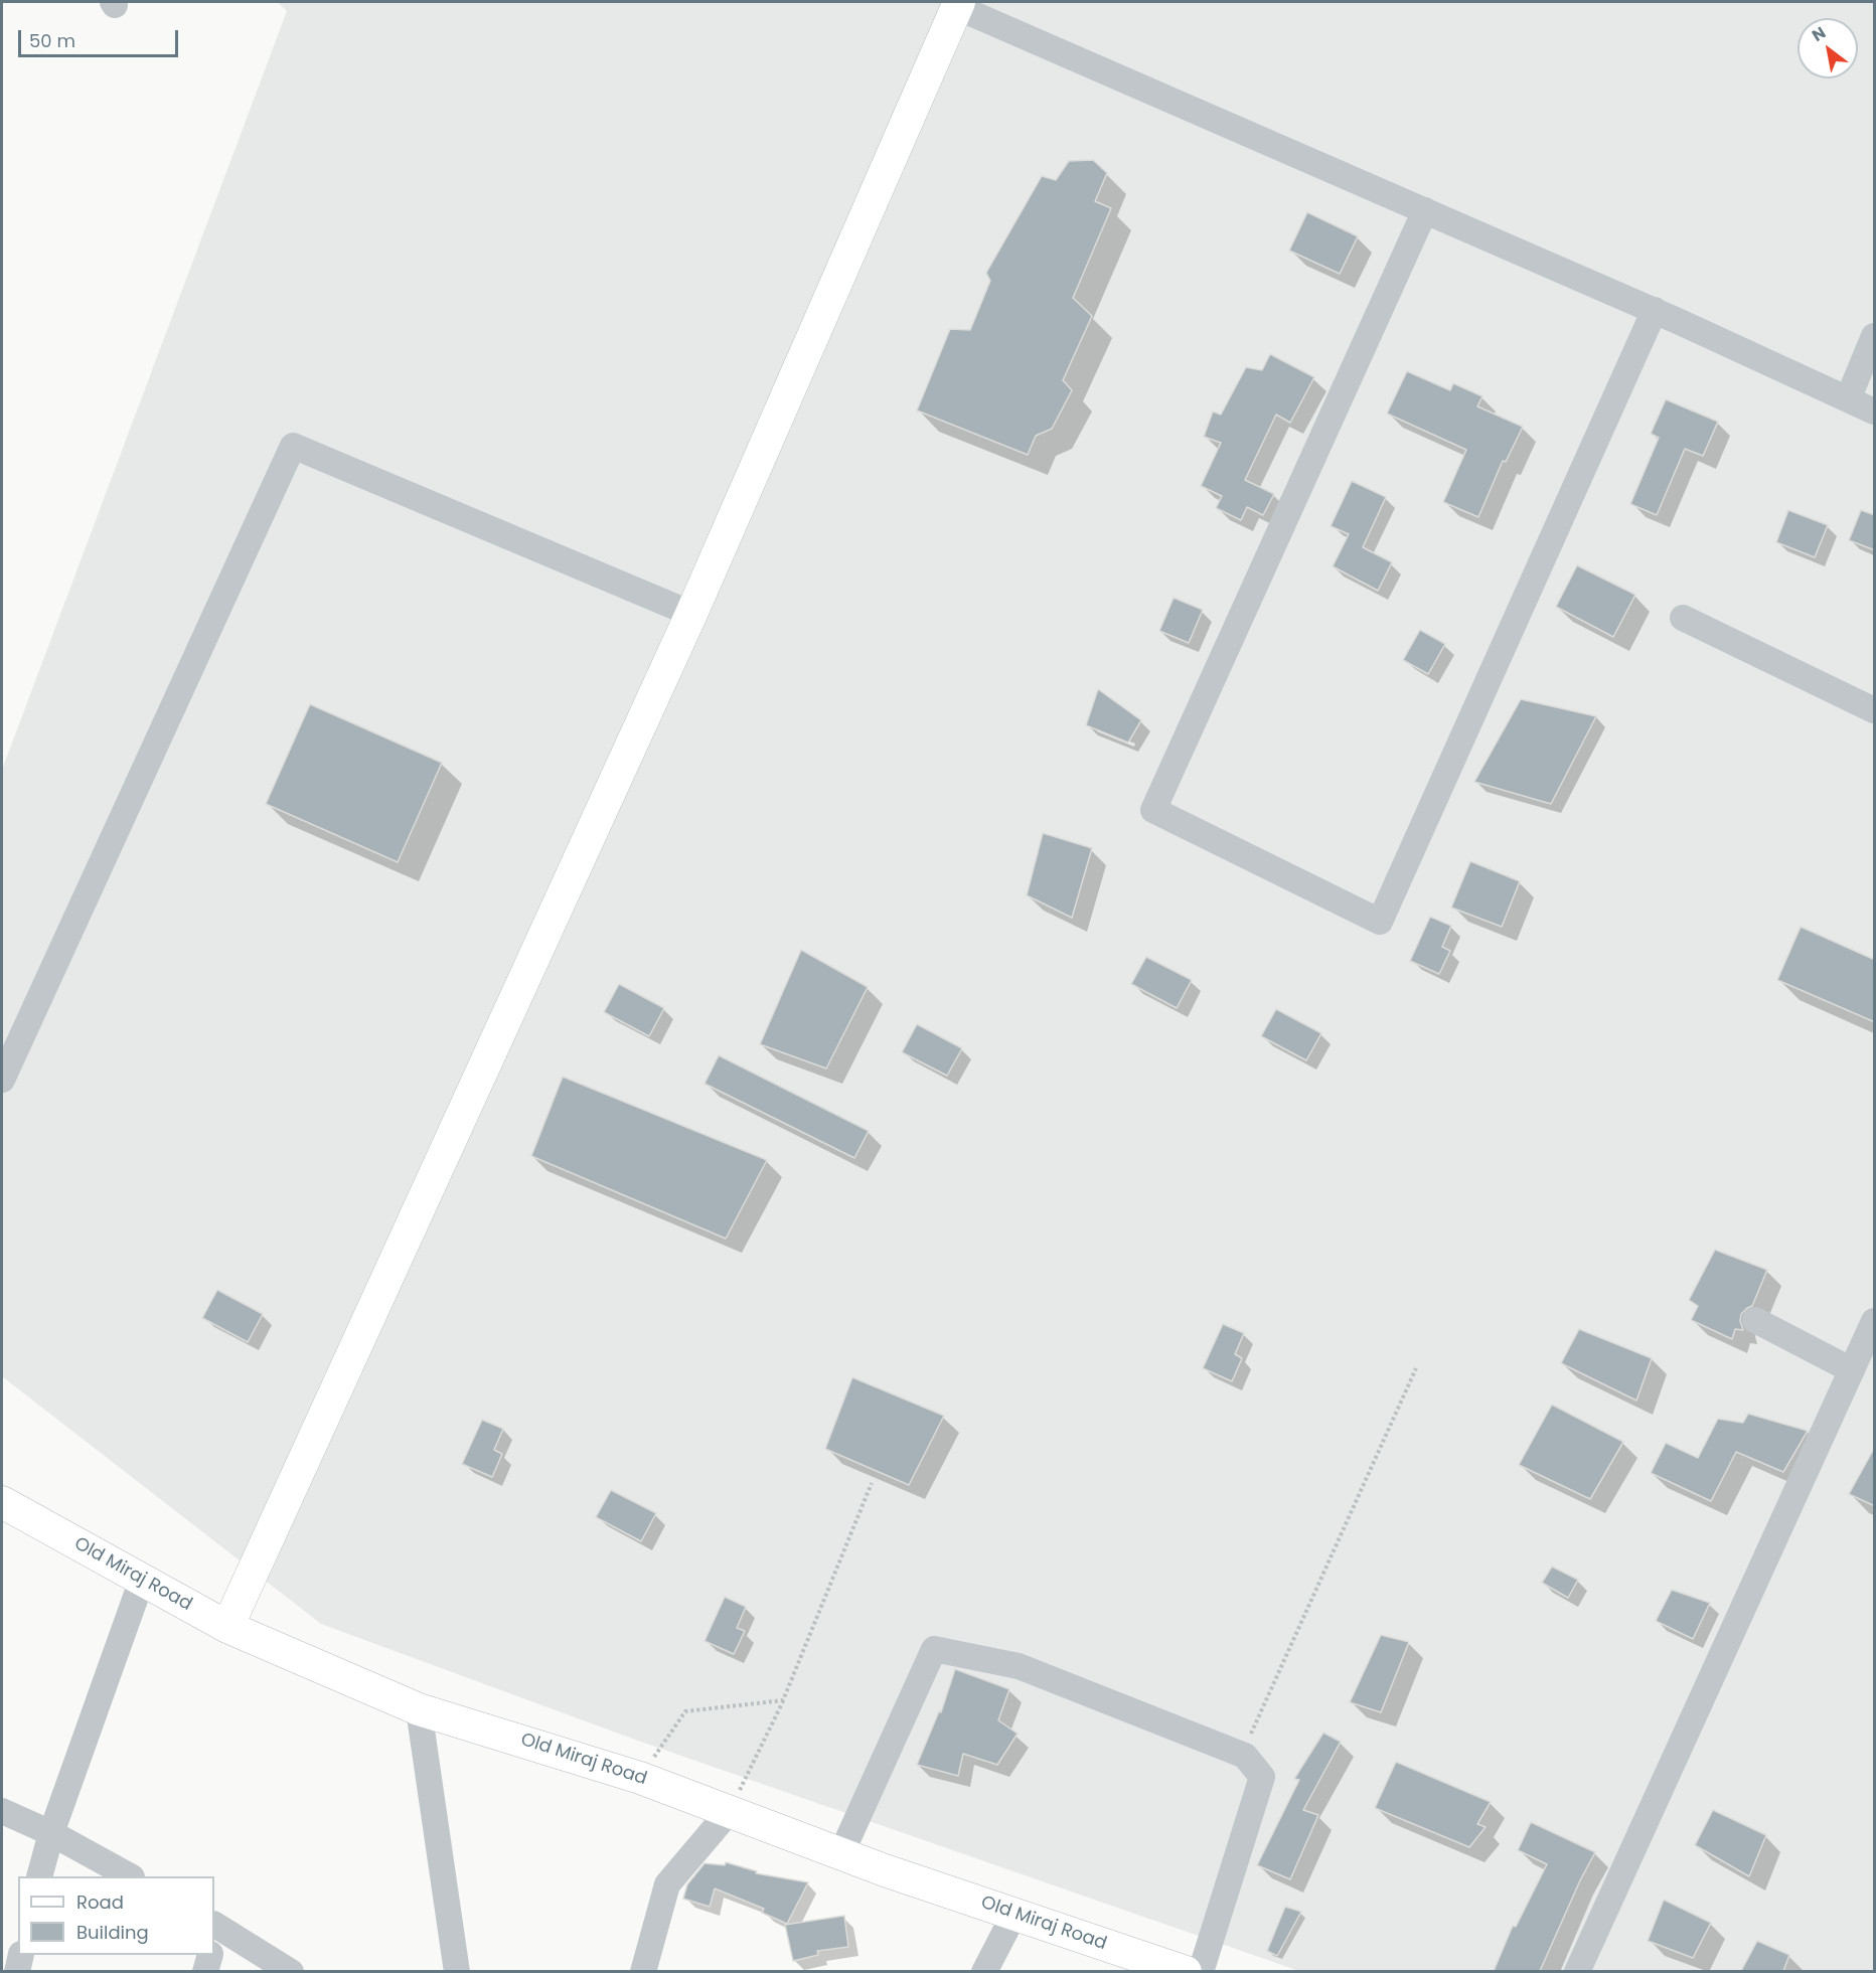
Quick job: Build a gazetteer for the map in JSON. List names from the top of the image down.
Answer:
{
  "streets": {
    "main road": ["Old Miraj Road"]
  },
  "legend": ["Road", "Building"],
  "scale_bar": "50 m",
  "north": "top left"
}
